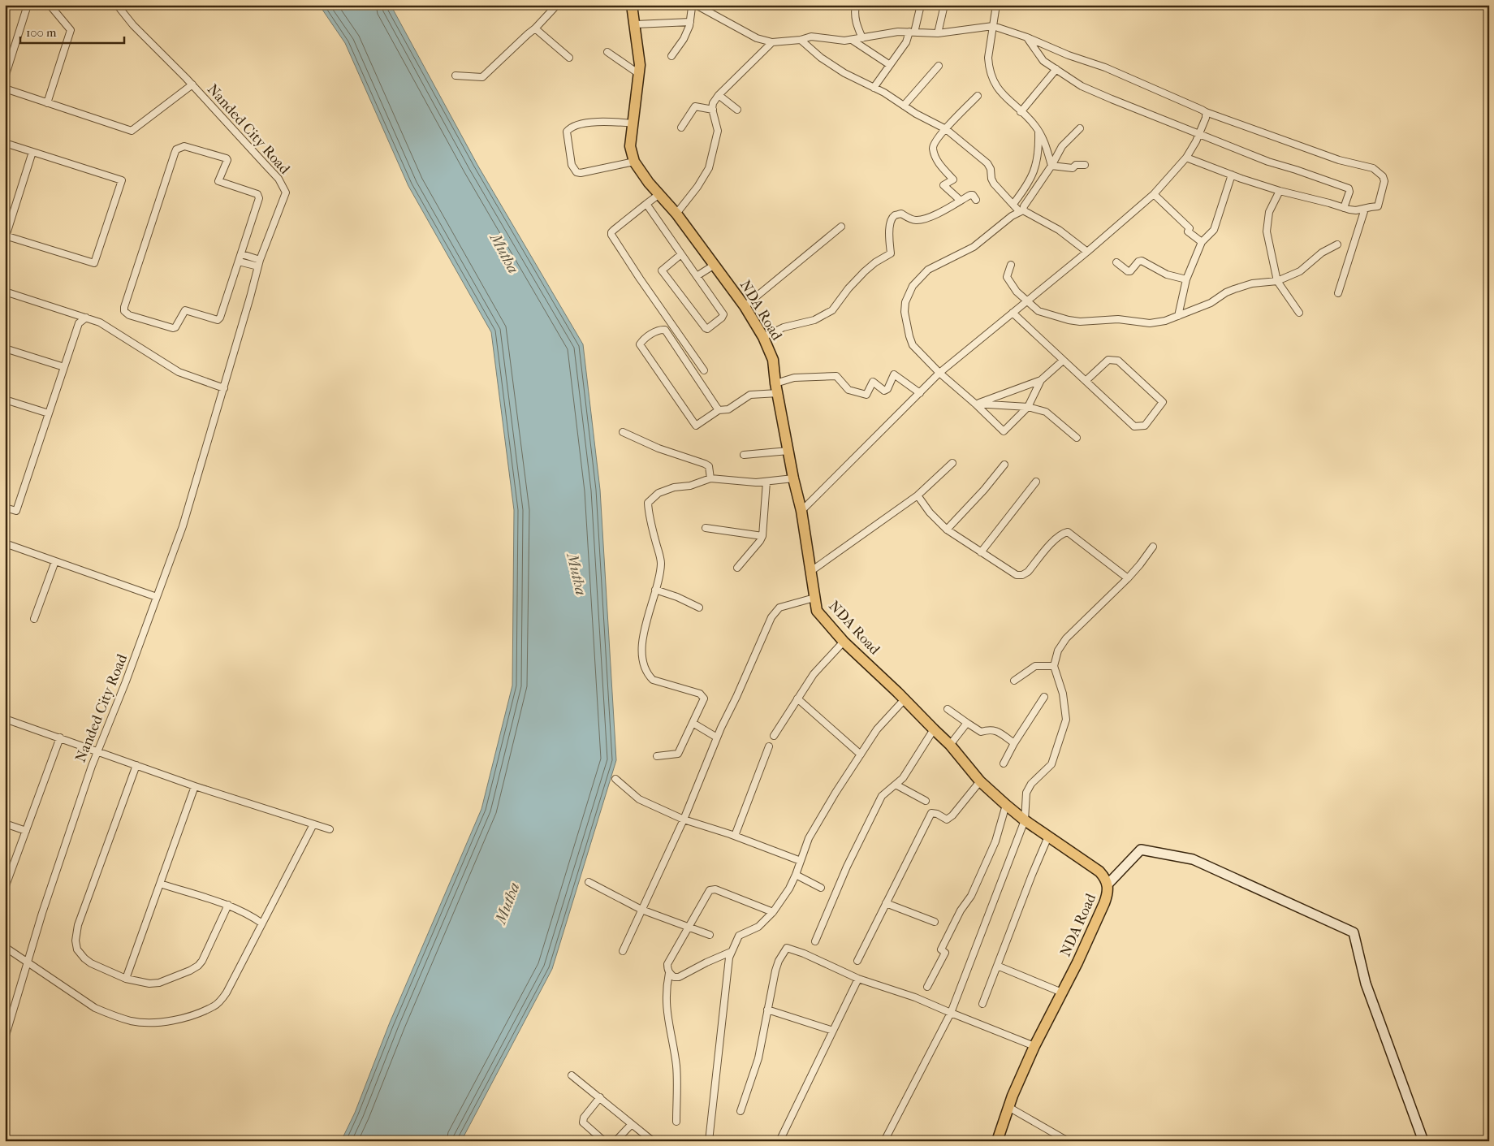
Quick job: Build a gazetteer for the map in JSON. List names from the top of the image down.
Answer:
{
  "streets": {
    "main road": ["NDA Road"],
    "street": ["Nanded City Road"]
  },
  "water": ["Mutha"],
  "scale_bar": "100 m"
}
